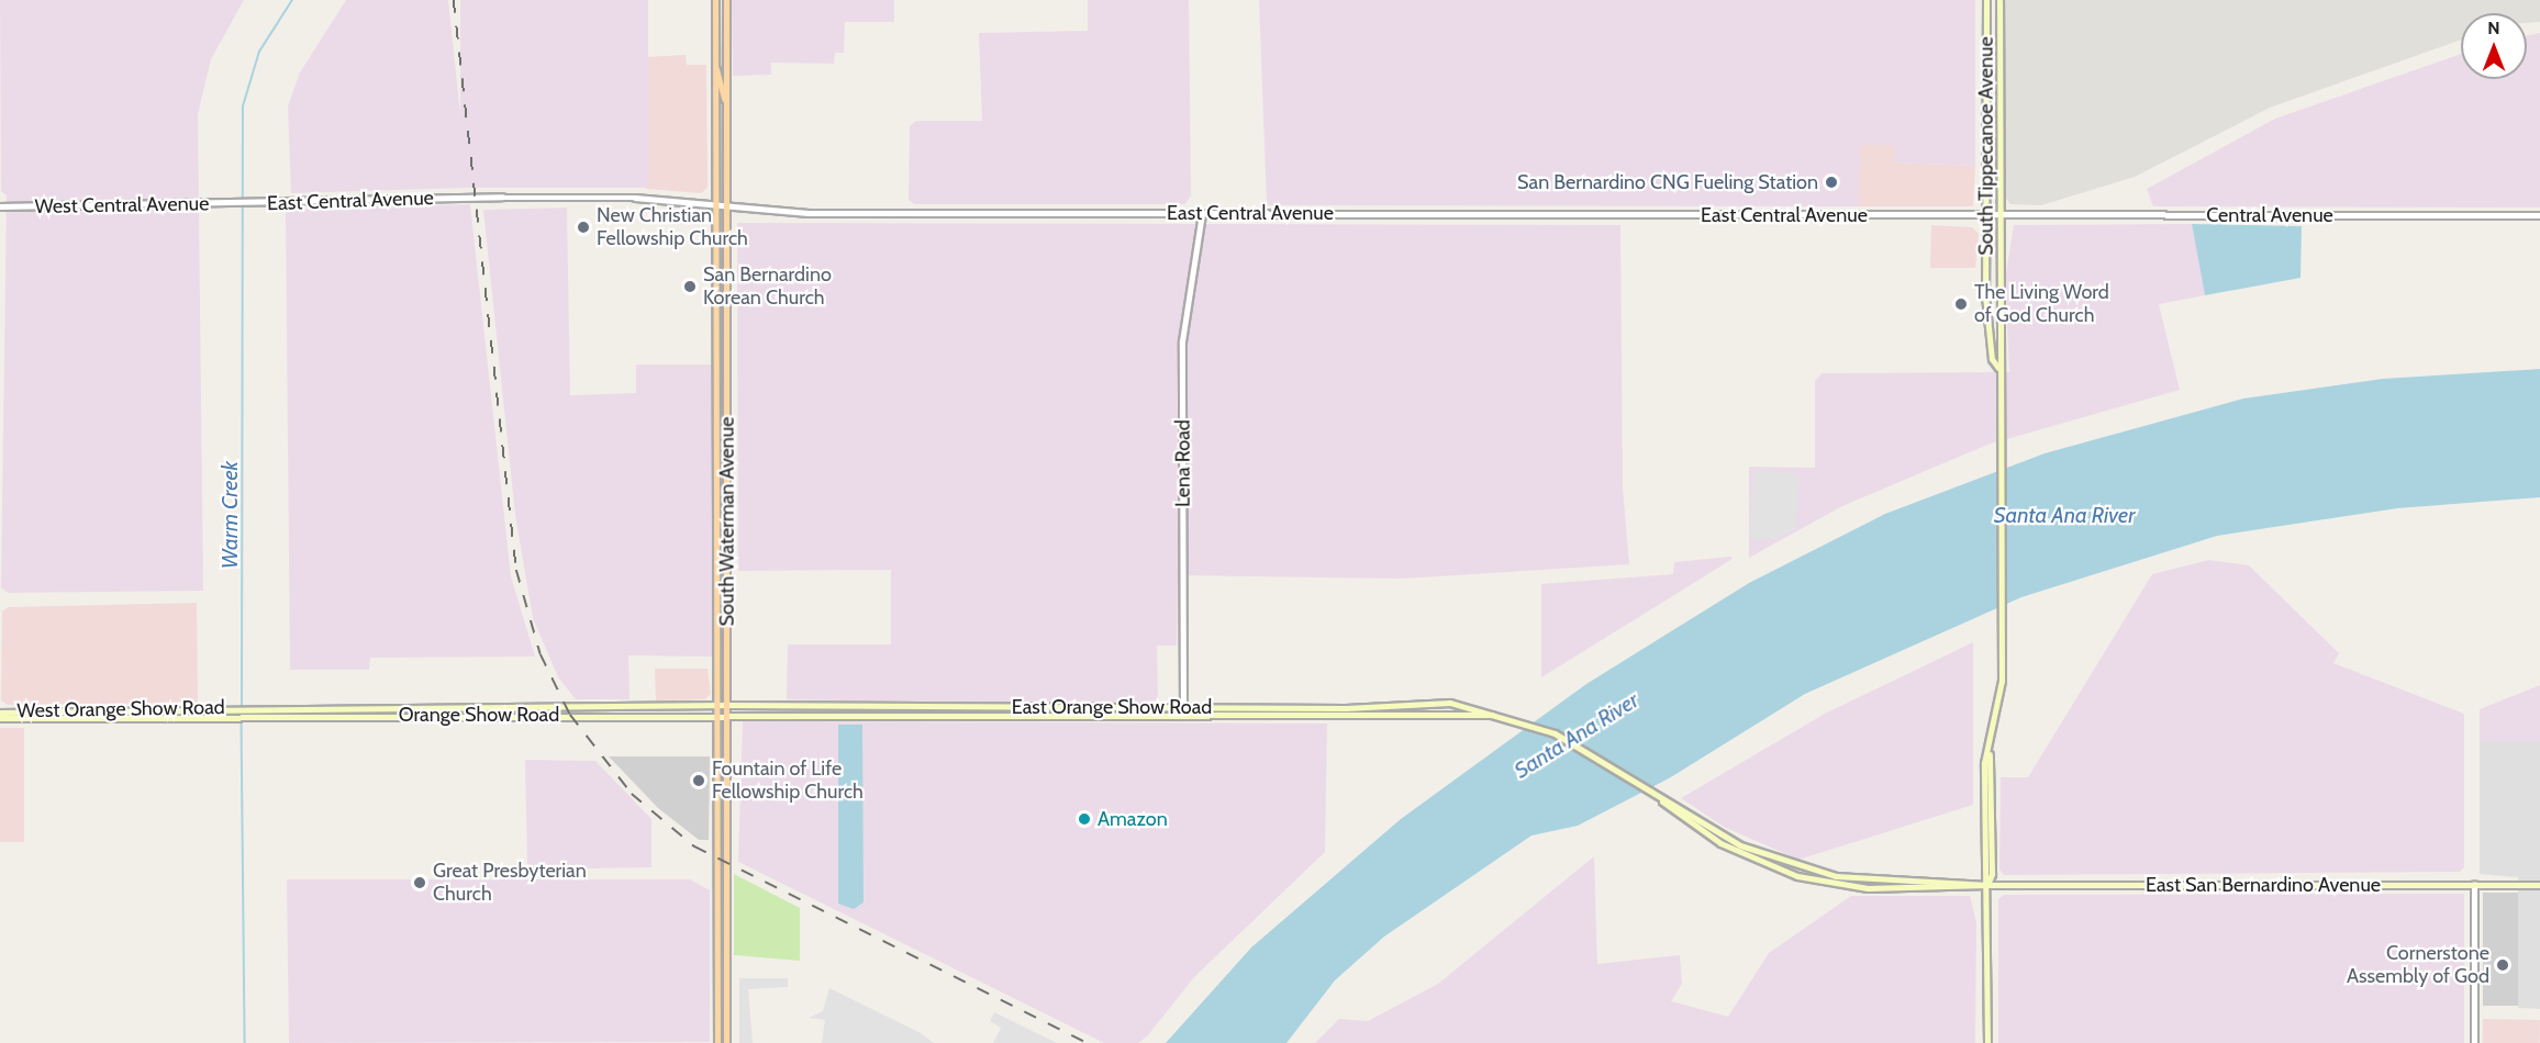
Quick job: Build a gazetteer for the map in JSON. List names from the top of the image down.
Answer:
{
  "streets": {
    "main road": [
      "South Tippecanoe Avenue",
      "South Waterman Avenue",
      "East Orange Show Road",
      "West Orange Show Road",
      "Orange Show Road",
      "East San Bernardino Avenue"
    ],
    "street": [
      "East Central Avenue",
      "West Central Avenue",
      "Central Avenue",
      "Lena Road"
    ]
  },
  "crossings": [
    ["South Tippecanoe Avenue", "East Central Avenue"],
    ["South Tippecanoe Avenue", "Central Avenue"],
    ["South Tippecanoe Avenue", "East San Bernardino Avenue"],
    ["East Central Avenue", "West Central Avenue"],
    ["East Central Avenue", "Central Avenue"],
    ["East Central Avenue", "Lena Road"],
    ["East Central Avenue", "South Waterman Avenue"],
    ["Lena Road", "East Orange Show Road"],
    ["South Waterman Avenue", "East Orange Show Road"],
    ["South Waterman Avenue", "Orange Show Road"],
    ["East Orange Show Road", "Orange Show Road"],
    ["West Orange Show Road", "Orange Show Road"]
  ],
  "water": ["Warm Creek", "Santa Ana River"],
  "places": [
    "San Bernardino CNG Fueling Station",
    "New Christian Fellowship Church",
    "San Bernardino Korean Church",
    "The Living Word of God Church",
    "Fountain of Life Fellowship Church",
    "Amazon",
    "Great Presbyterian Church",
    "Cornerstone Assembly of God"
  ],
  "north": "top"
}
